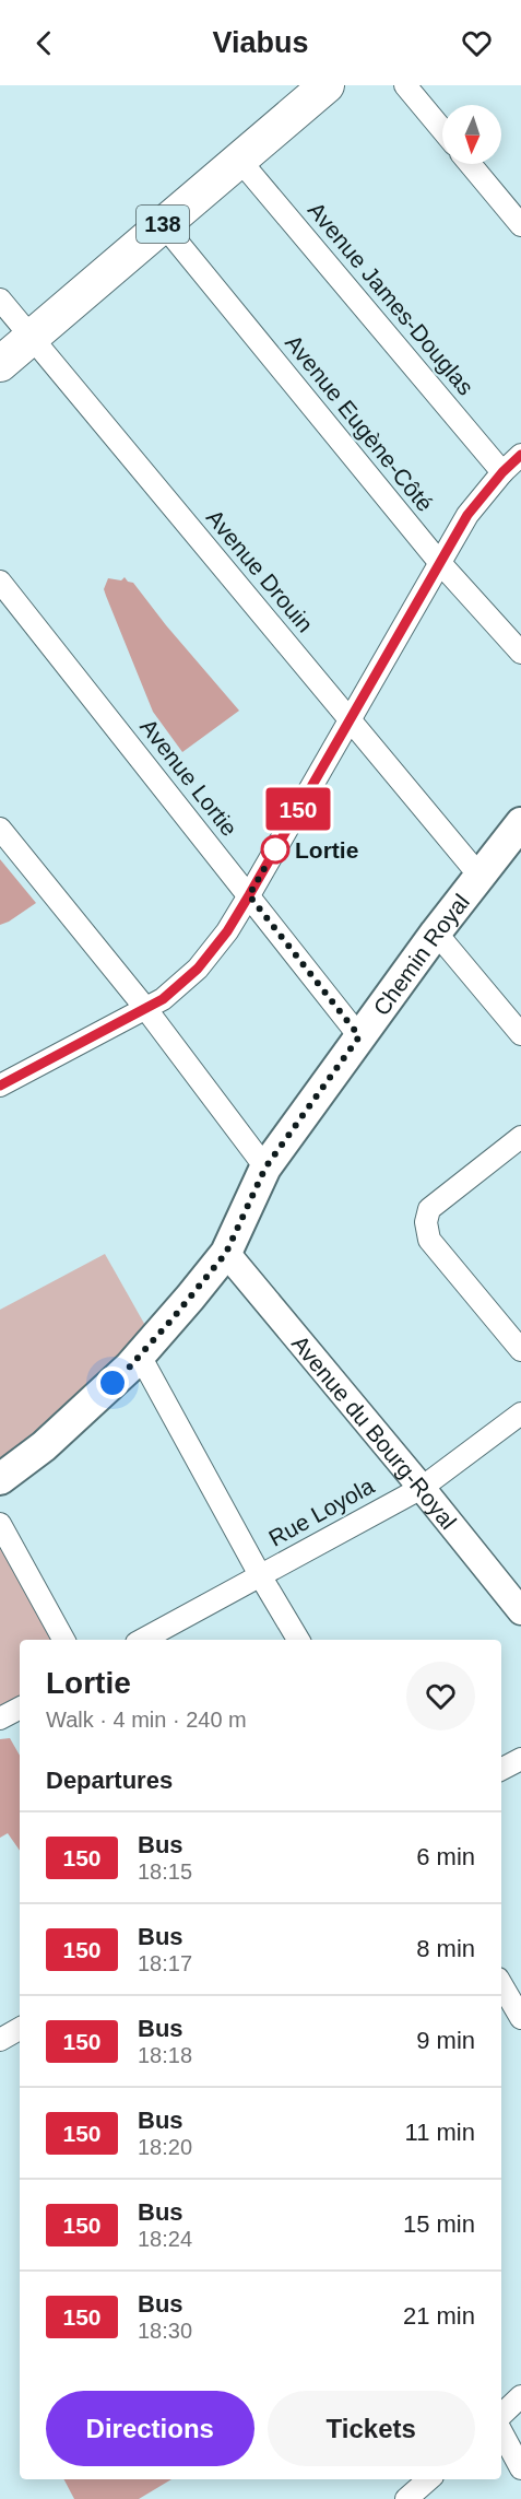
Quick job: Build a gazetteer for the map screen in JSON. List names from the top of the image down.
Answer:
{
  "streets": {
    "main road": ["138", "Chemin Royal"],
    "street": [
      "Avenue James-Douglas",
      "Avenue Eugène-Côté",
      "Avenue Drouin",
      "Avenue Lortie",
      "Avenue du Bourg-Royal",
      "Rue Loyola"
    ]
  },
  "crossings": [
    ["138", "Avenue James-Douglas"],
    ["138", "Avenue Eugène-Côté"],
    ["138", "Avenue Drouin"],
    ["Avenue Drouin", "Chemin Royal"],
    ["Avenue Lortie", "Chemin Royal"],
    ["Chemin Royal", "Avenue du Bourg-Royal"],
    ["Avenue du Bourg-Royal", "Rue Loyola"]
  ],
  "places": ["Lortie"],
  "lines": ["bus line 150"],
  "north": "bottom",
  "page": {
    "header": "Viabus",
    "on_map": "150",
    "heading": [
      ["Lortie", "Walk · 4 min · 240 m"],
      "Departures"
    ],
    "list": [
      {
        "mark": "150",
        "name": "Bus",
        "note": "18:15",
        "value": "6 min"
      },
      {
        "mark": "150",
        "name": "Bus",
        "note": "18:17",
        "value": "8 min"
      },
      {
        "mark": "150",
        "name": "Bus",
        "note": "18:18",
        "value": "9 min"
      },
      {
        "mark": "150",
        "name": "Bus",
        "note": "18:20",
        "value": "11 min"
      },
      {
        "mark": "150",
        "name": "Bus",
        "note": "18:24",
        "value": "15 min"
      },
      {
        "mark": "150",
        "name": "Bus",
        "note": "18:30",
        "value": "21 min"
      }
    ],
    "buttons": ["Directions", "Tickets"]
  }
}
